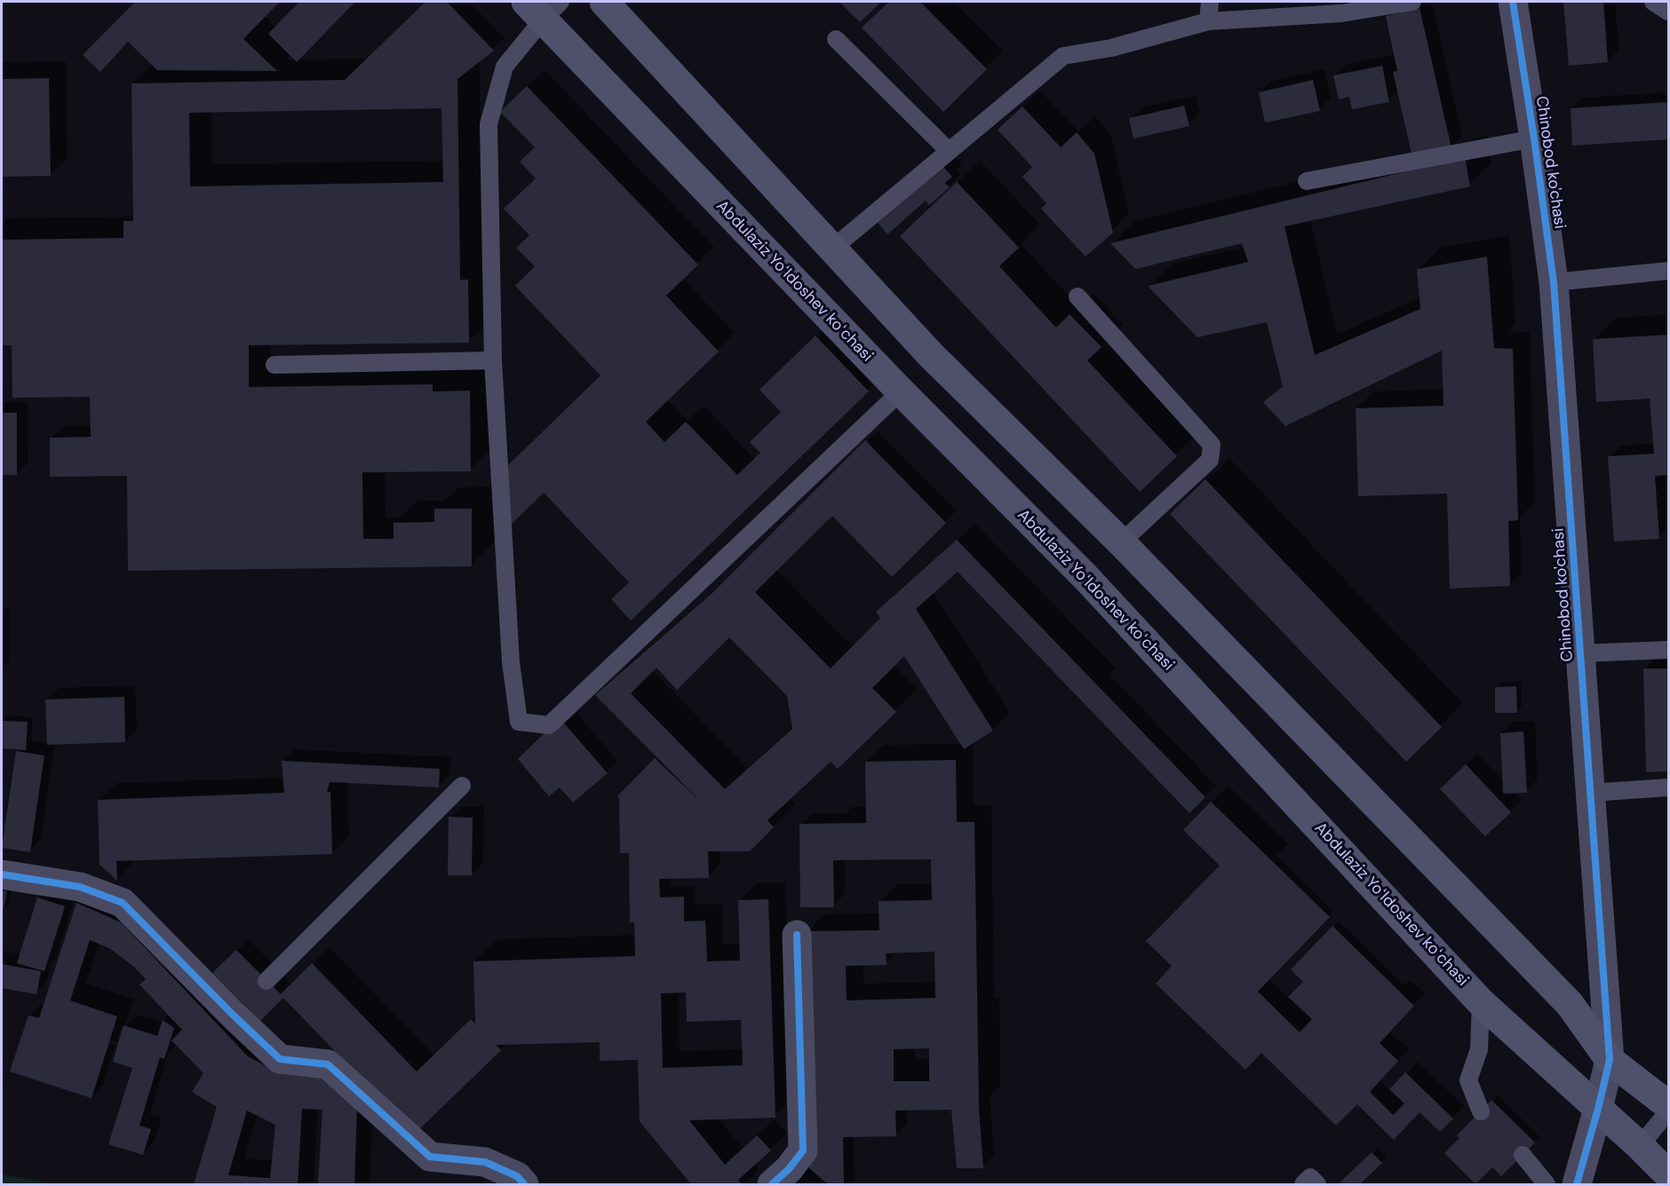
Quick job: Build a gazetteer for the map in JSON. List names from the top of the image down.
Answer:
{
  "streets": {
    "main road": ["Abdulaziz Yoʻldoshev koʻchasi"],
    "street": ["Chinobod ko'chasi"]
  },
  "crossings": [
    ["Chinobod ko'chasi", "Abdulaziz Yoʻldoshev koʻchasi"]
  ]
}
